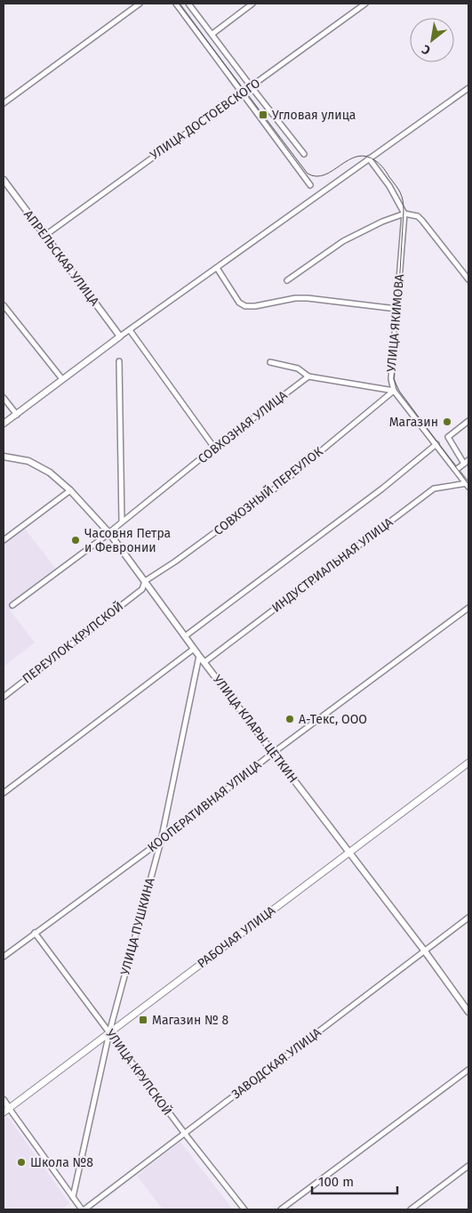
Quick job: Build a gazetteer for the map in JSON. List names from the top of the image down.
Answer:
{
  "streets": {
    "main road": ["РАБОЧАЯ УЛИЦА"],
    "street": [
      "УЛИЦА ДОСТОЕВСКОГО",
      "АПРЕЛЬСКАЯ УЛИЦА",
      "УЛИЦА ЯКИМОВА",
      "СОВХОЗНАЯ УЛИЦА",
      "СОВХОЗНЫЙ ПЕРЕУЛОК",
      "ИНДУСТРИАЛЬНАЯ УЛИЦА",
      "ПЕРЕУЛОК КРУПСКОЙ",
      "УЛИЦА КЛАРЫ ЦЕТКИН",
      "КООПЕРАТИВНАЯ УЛИЦА",
      "УЛИЦА ПУШКИНА",
      "ЗАВОДСКАЯ УЛИЦА",
      "УЛИЦА КРУПСКОЙ"
    ]
  },
  "crossings": [
    ["УЛИЦА ДОСТОЕВСКОГО", "АПРЕЛЬСКАЯ УЛИЦА"],
    ["УЛИЦА ЯКИМОВА", "СОВХОЗНЫЙ ПЕРЕУЛОК"],
    ["УЛИЦА ЯКИМОВА", "ИНДУСТРИАЛЬНАЯ УЛИЦА"],
    ["СОВХОЗНАЯ УЛИЦА", "УЛИЦА КЛАРЫ ЦЕТКИН"],
    ["СОВХОЗНЫЙ ПЕРЕУЛОК", "ПЕРЕУЛОК КРУПСКОЙ"],
    ["СОВХОЗНЫЙ ПЕРЕУЛОК", "УЛИЦА КЛАРЫ ЦЕТКИН"],
    ["ИНДУСТРИАЛЬНАЯ УЛИЦА", "УЛИЦА КЛАРЫ ЦЕТКИН"],
    ["ПЕРЕУЛОК КРУПСКОЙ", "УЛИЦА КЛАРЫ ЦЕТКИН"],
    ["УЛИЦА КЛАРЫ ЦЕТКИН", "КООПЕРАТИВНАЯ УЛИЦА"],
    ["УЛИЦА КЛАРЫ ЦЕТКИН", "УЛИЦА ПУШКИНА"],
    ["УЛИЦА КЛАРЫ ЦЕТКИН", "РАБОЧАЯ УЛИЦА"],
    ["УЛИЦА КЛАРЫ ЦЕТКИН", "ЗАВОДСКАЯ УЛИЦА"],
    ["КООПЕРАТИВНАЯ УЛИЦА", "УЛИЦА ПУШКИНА"],
    ["КООПЕРАТИВНАЯ УЛИЦА", "УЛИЦА КРУПСКОЙ"],
    ["УЛИЦА ПУШКИНА", "РАБОЧАЯ УЛИЦА"],
    ["УЛИЦА ПУШКИНА", "УЛИЦА КРУПСКОЙ"],
    ["РАБОЧАЯ УЛИЦА", "УЛИЦА КРУПСКОЙ"],
    ["ЗАВОДСКАЯ УЛИЦА", "УЛИЦА КРУПСКОЙ"]
  ],
  "places": {
    "transit": ["Угловая улица", "Магазин № 8"],
    "other": [
      "Магазин",
      "Часовня Петра и Февронии",
      "А-Текс, ООО",
      "Школа №8"
    ]
  },
  "scale_bar": "100 m",
  "north": "bottom left"
}
